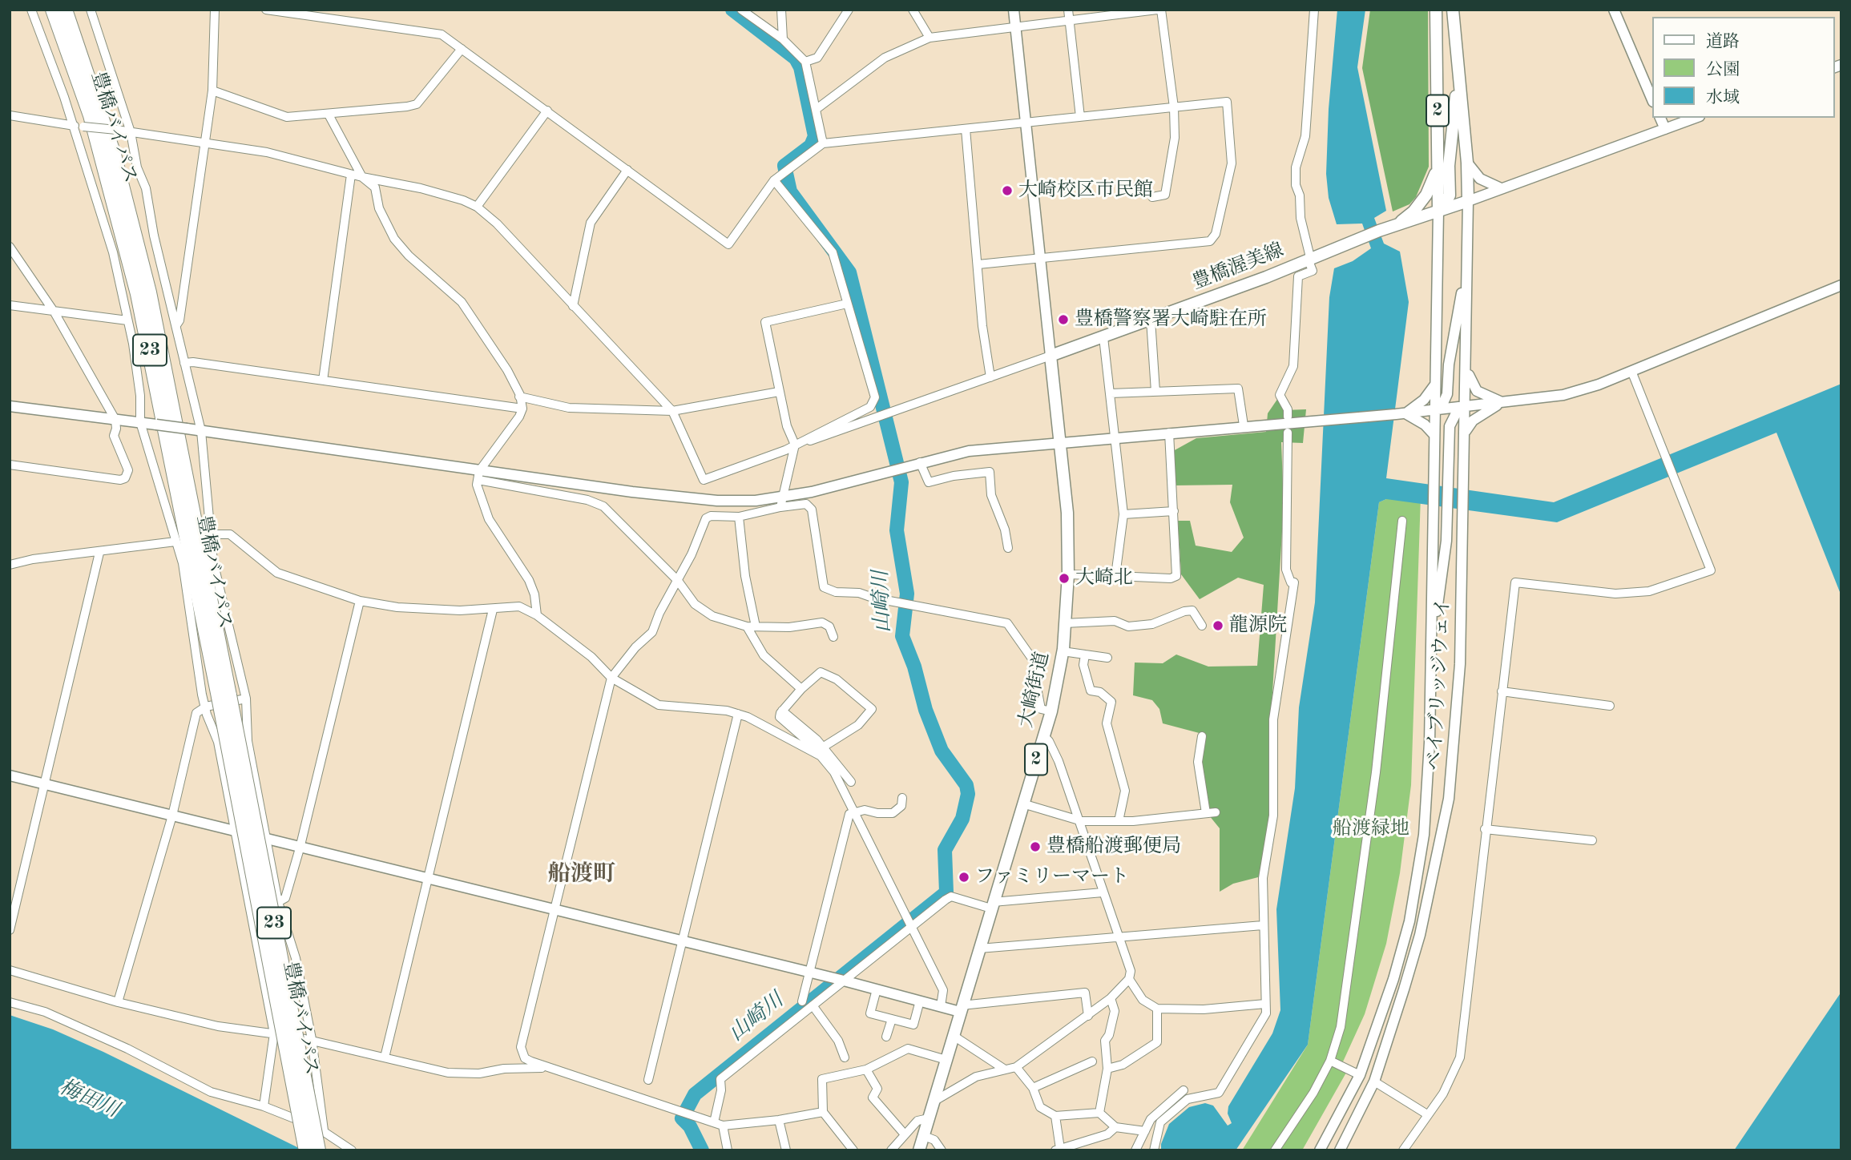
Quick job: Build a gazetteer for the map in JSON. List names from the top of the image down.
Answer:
{
  "streets": {
    "highway": ["豊橋バイパス", "23"],
    "main road": ["2", "豊橋渥美線", "大崎街道"],
    "street": ["ベイブリッジウェイ"]
  },
  "crossings": [
    ["2", "豊橋渥美線"],
    ["2", "ベイブリッジウェイ"],
    ["豊橋渥美線", "ベイブリッジウェイ"],
    ["豊橋渥美線", "大崎街道"]
  ],
  "districts": ["船渡町"],
  "water": ["山崎川", "梅田川"],
  "parks": ["船渡緑地"],
  "places": [
    "大崎校区市民館",
    "豊橋警察署大崎駐在所",
    "大崎北",
    "龍源院",
    "豊橋船渡郵便局",
    "ファミリーマート"
  ],
  "legend": ["道路", "公園", "水域"]
}
